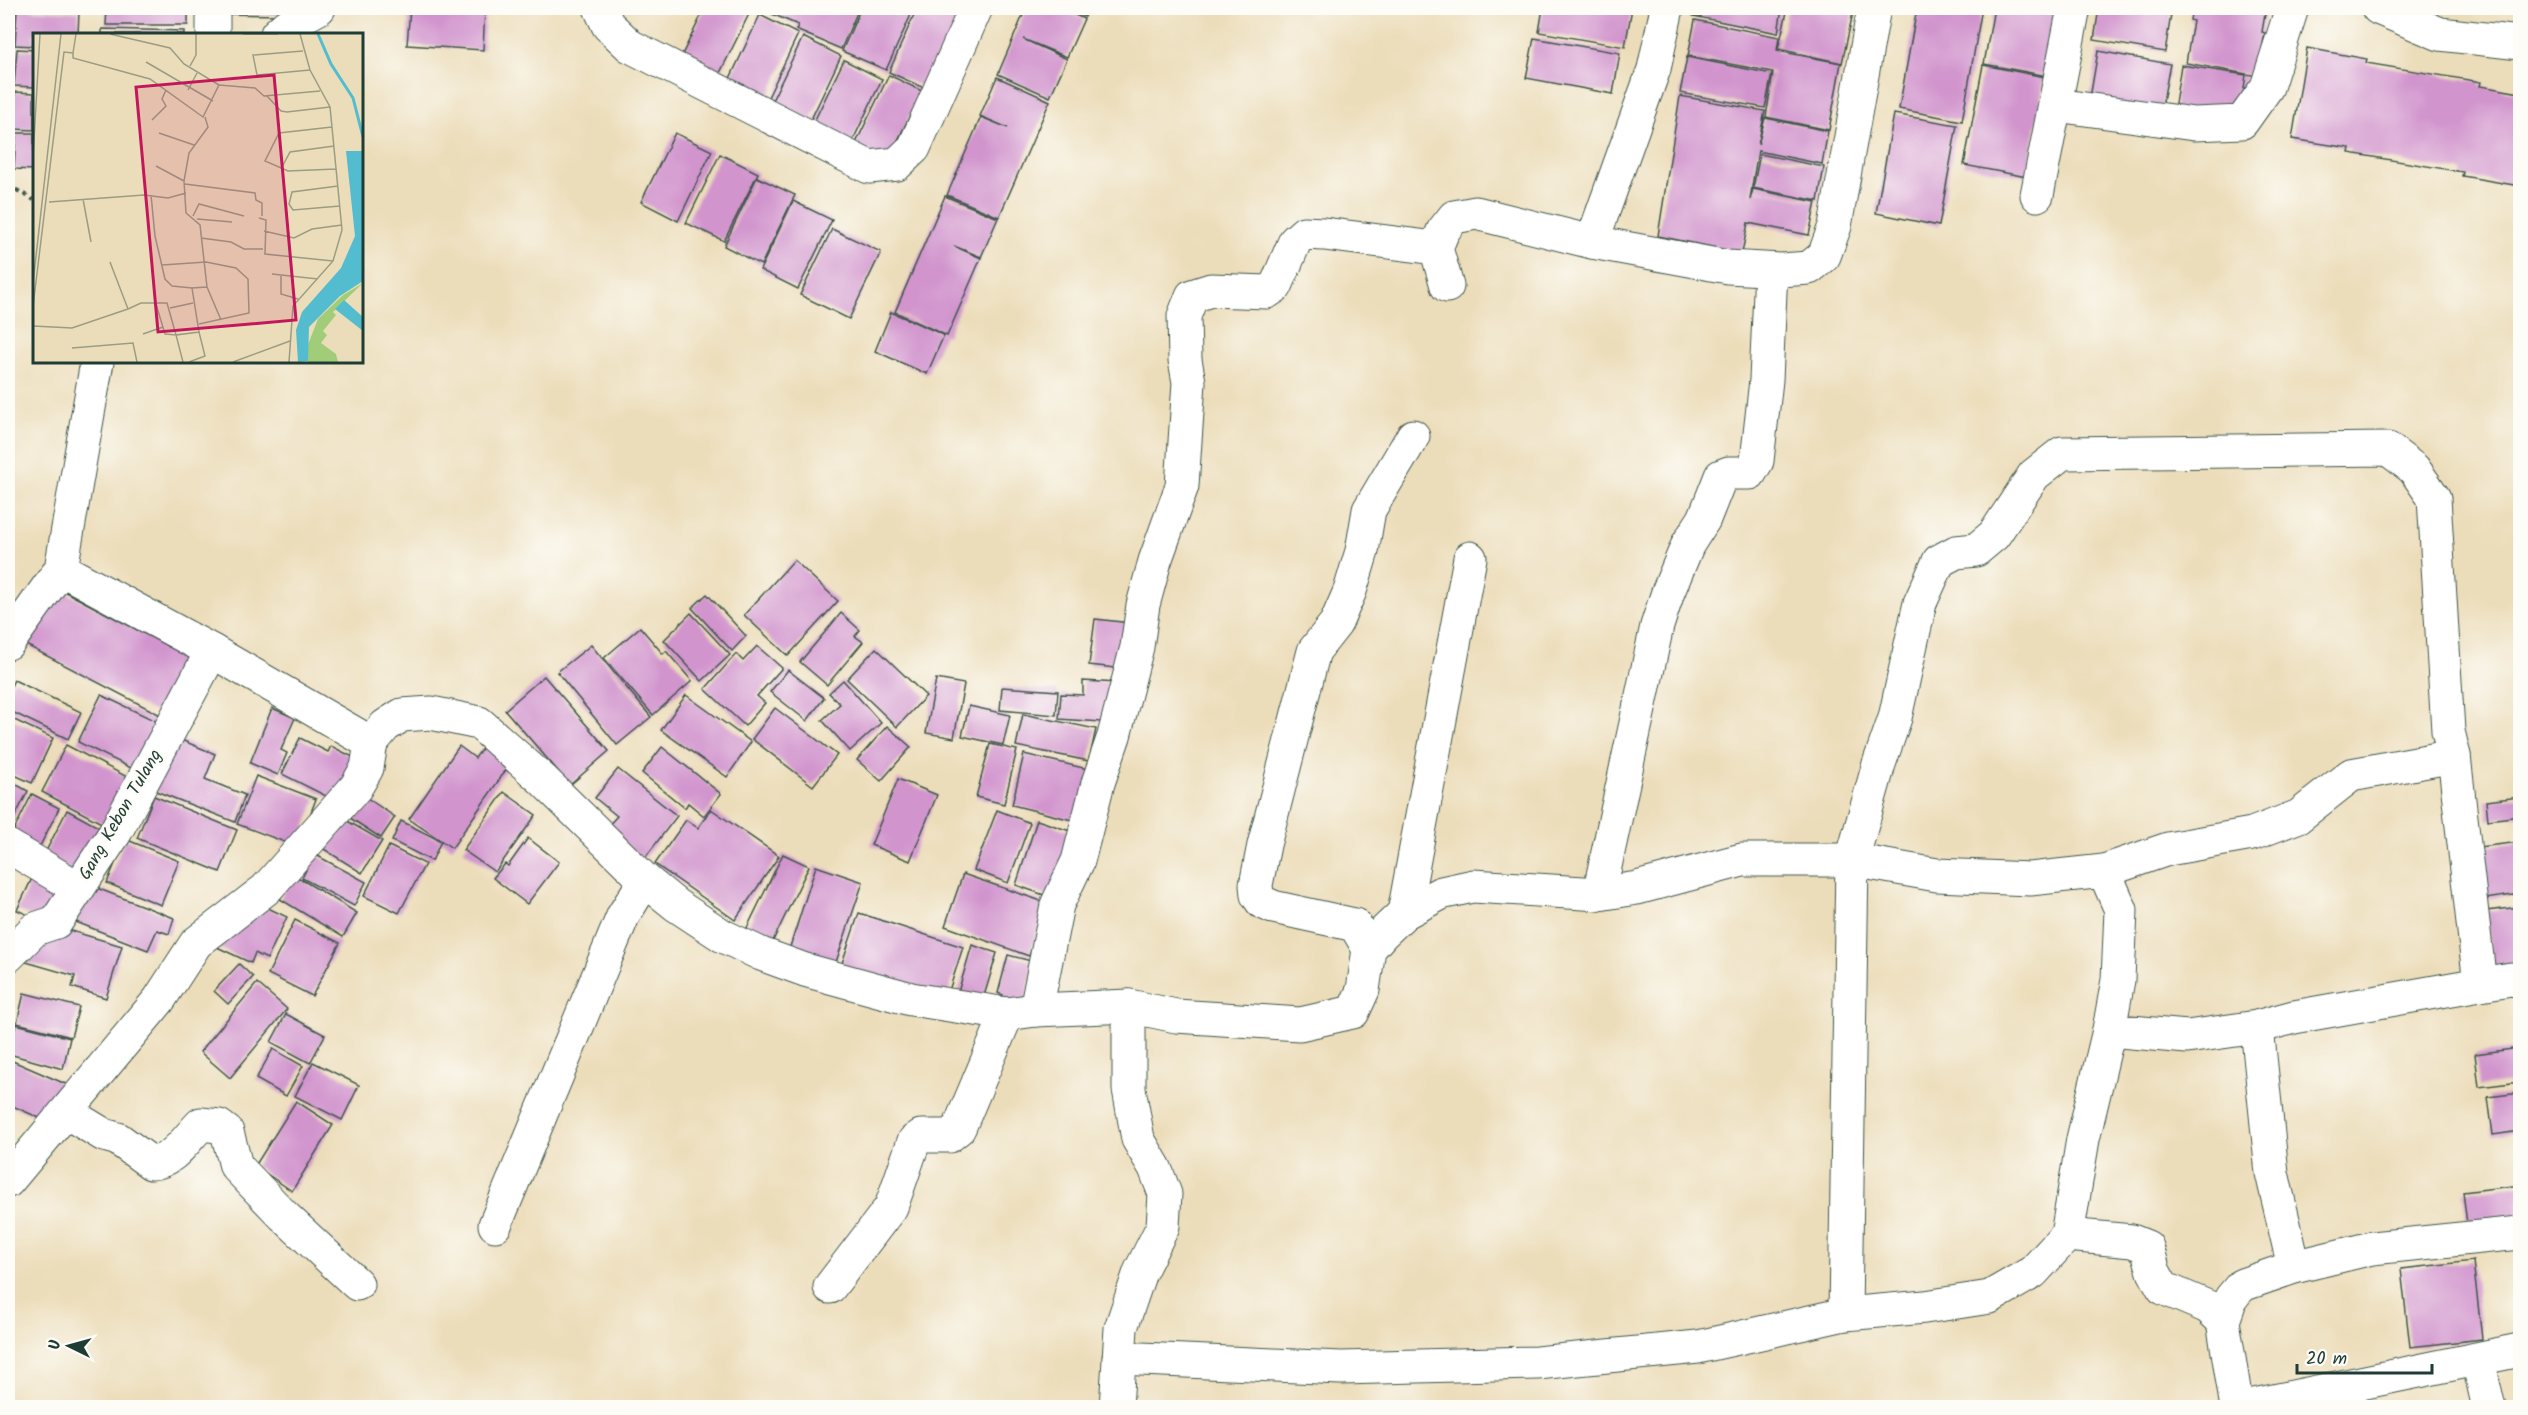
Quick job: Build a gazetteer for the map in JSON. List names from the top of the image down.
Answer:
{
  "streets": {
    "street": ["Gang Kebon Tulang"]
  },
  "scale_bar": "20 m",
  "north": "left"
}
